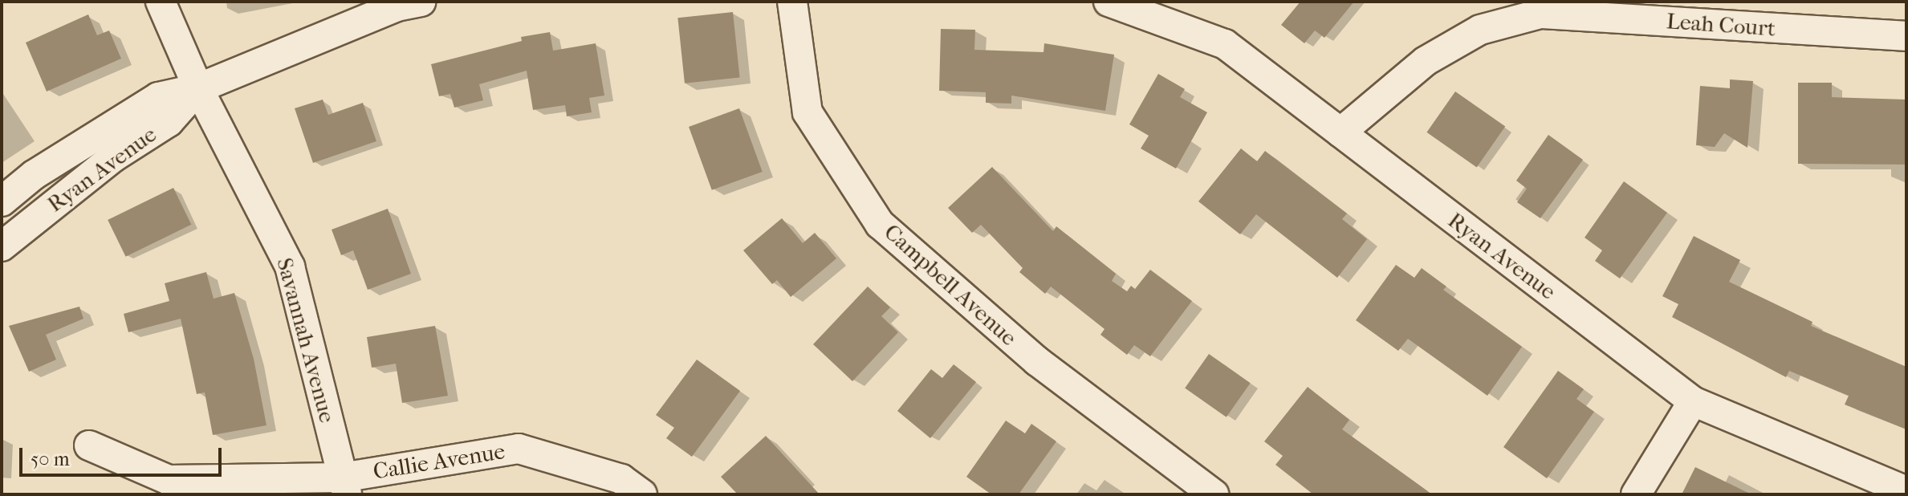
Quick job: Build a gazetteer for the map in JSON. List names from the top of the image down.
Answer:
{
  "streets": {
    "street": [
      "Leah Court",
      "Ryan Avenue",
      "Campbell Avenue",
      "Savannah Avenue",
      "Callie Avenue"
    ]
  },
  "crossings": [
    ["Leah Court", "Ryan Avenue"],
    ["Ryan Avenue", "Savannah Avenue"],
    ["Savannah Avenue", "Callie Avenue"]
  ],
  "scale_bar": "50 m"
}
